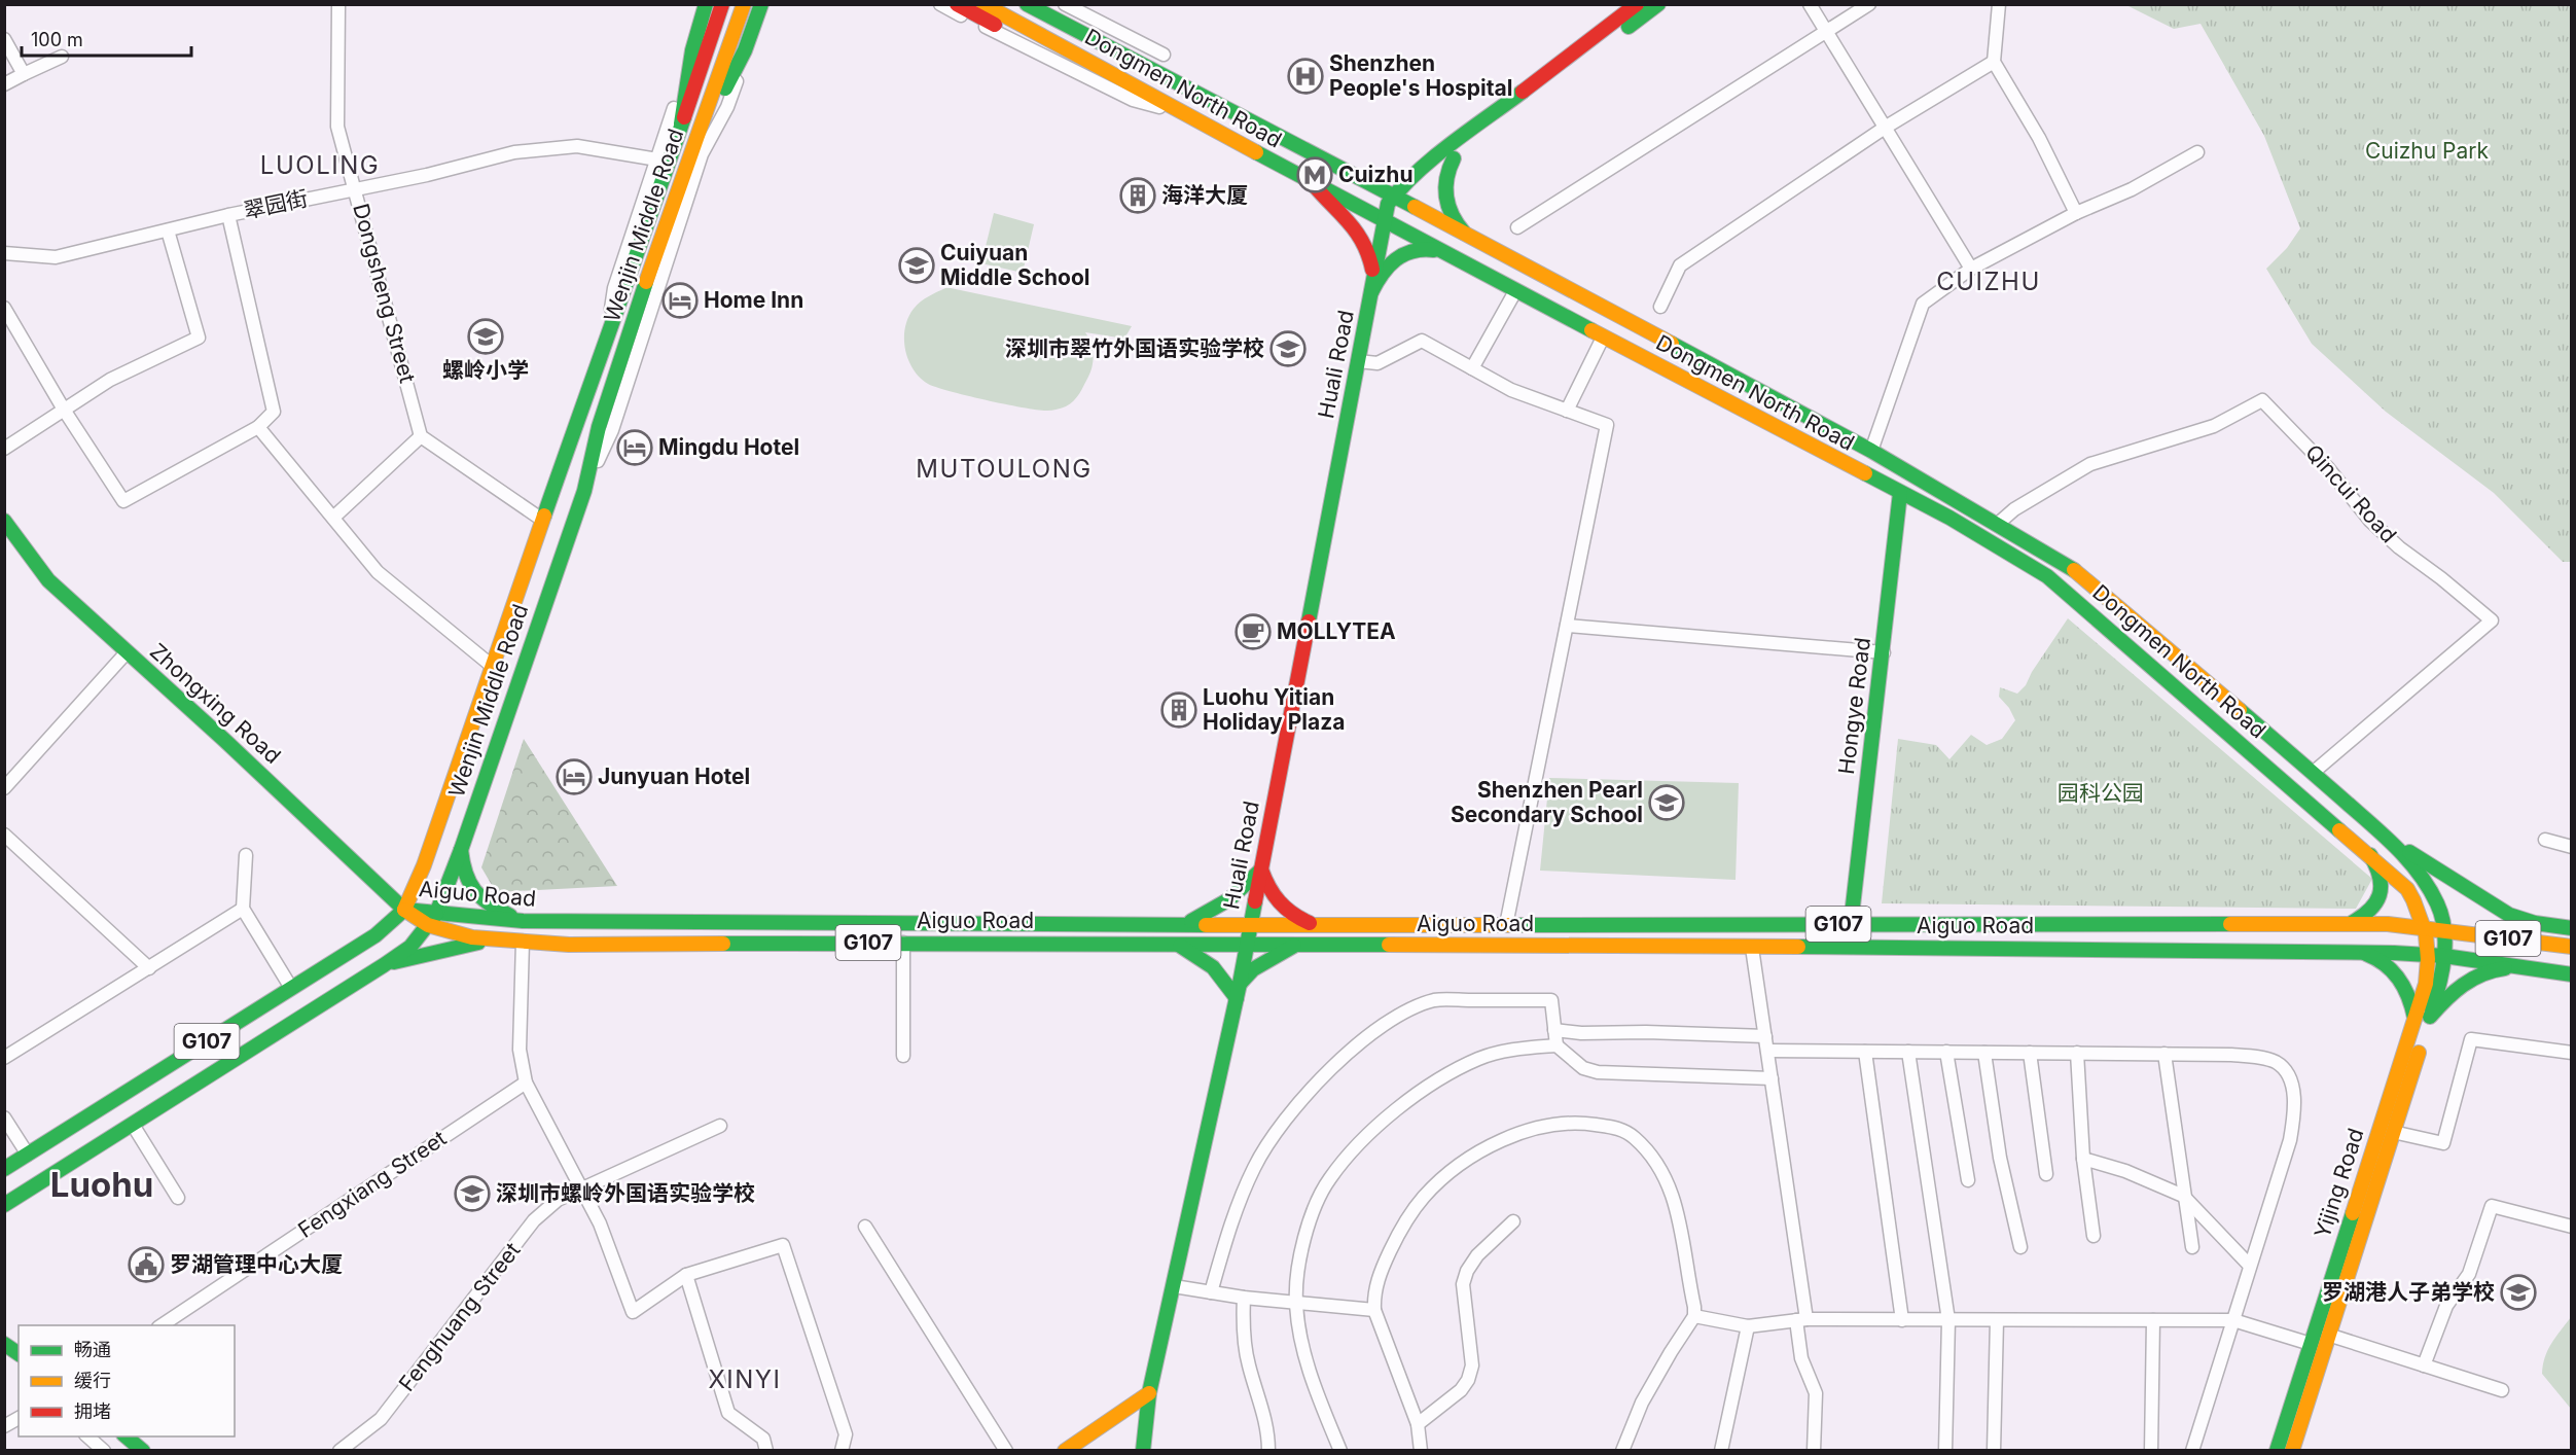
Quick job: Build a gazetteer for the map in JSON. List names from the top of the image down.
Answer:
{
  "streets": {
    "main road": [
      "Dongmen North Road",
      "Wenjin Middle Road",
      "Huali Road",
      "Zhongxing Road",
      "Hongye Road",
      "Aiguo Road",
      "G107",
      "Yijing Road"
    ],
    "street": [
      "翠园街",
      "Dongsheng Street",
      "Qincui Road",
      "Fengxiang Street",
      "Fenghuang Street"
    ]
  },
  "crossings": [
    ["Dongmen North Road", "Huali Road"],
    ["Dongmen North Road", "Qincui Road"],
    ["Dongmen North Road", "Hongye Road"],
    ["Dongmen North Road", "Aiguo Road"],
    ["Dongmen North Road", "Yijing Road"],
    ["翠园街", "Dongsheng Street"],
    ["Wenjin Middle Road", "Zhongxing Road"],
    ["Wenjin Middle Road", "Aiguo Road"],
    ["Huali Road", "Aiguo Road"],
    ["Zhongxing Road", "Aiguo Road"],
    ["Hongye Road", "Aiguo Road"],
    ["Aiguo Road", "Yijing Road"]
  ],
  "districts": [
    "LUOLING",
    "CUIZHU",
    "MUTOULONG",
    "Luohu",
    "XINYI"
  ],
  "parks": ["Cuizhu Park", "园科公园"],
  "places": {
    "hospital": ["Shenzhen People's Hospital"],
    "metro station": ["Cuizhu"],
    "building": ["海洋大厦", "Luohu Yitian Holiday Plaza"],
    "school or university": [
      "Cuiyuan Middle School",
      "螺岭小学",
      "深圳市翠竹外国语实验学校",
      "Shenzhen Pearl Secondary School",
      "深圳市螺岭外国语实验学校",
      "罗湖港人子弟学校"
    ],
    "hotel": ["Home Inn", "Mingdu Hotel", "Junyuan Hotel"],
    "cafe": ["MOLLYTEA"],
    "public building": ["罗湖管理中心大厦"]
  },
  "legend": ["畅通", "缓行", "拥堵"],
  "scale_bar": "100 m"
}
